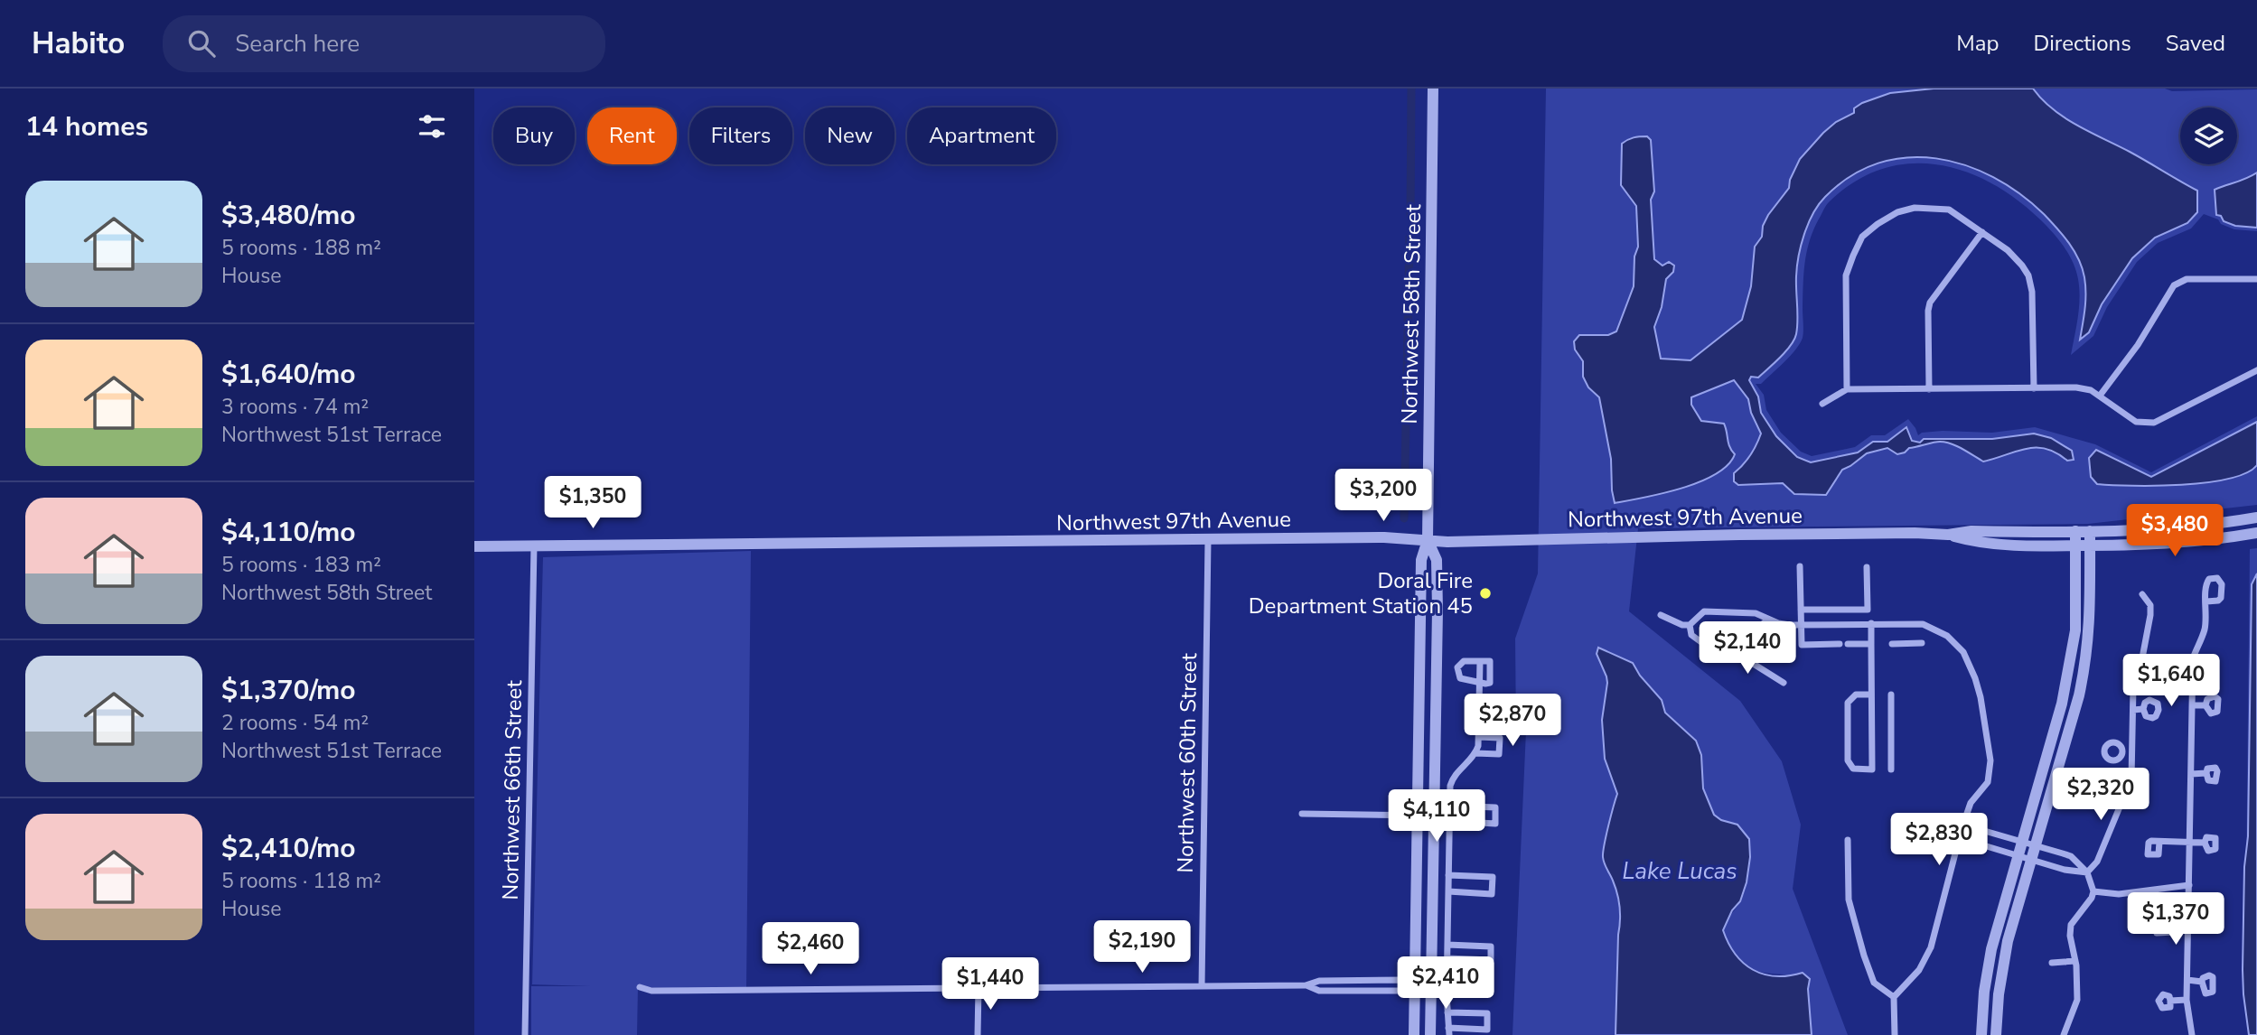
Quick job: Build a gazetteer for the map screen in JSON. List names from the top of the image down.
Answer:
{
  "streets": {
    "street": [
      "Northwest 58th Street",
      "Northwest 97th Avenue",
      "Northwest 60th Street",
      "Northwest 66th Street"
    ]
  },
  "crossings": [
    ["Northwest 58th Street", "Northwest 97th Avenue"],
    ["Northwest 97th Avenue", "Northwest 60th Street"],
    ["Northwest 97th Avenue", "Northwest 66th Street"]
  ],
  "water": ["Lake Lucas"],
  "places": ["Doral Fire Department Station 45"],
  "page": {
    "header": "Habito",
    "search": "Search here",
    "nav": ["Map", "Directions", "Saved"],
    "heading": "14 homes",
    "chip": [
      "Buy",
      "Rent",
      "Filters",
      "New",
      "Apartment"
    ],
    "list": [
      {
        "name": "$3,480/mo",
        "note": "5 rooms · 188 m² · House"
      },
      {
        "name": "$1,640/mo",
        "note": "3 rooms · 74 m² · Northwest 51st Terrace"
      },
      {
        "name": "$4,110/mo",
        "note": "5 rooms · 183 m² · Northwest 58th Street"
      },
      {
        "name": "$1,370/mo",
        "note": "2 rooms · 54 m² · Northwest 51st Terrace"
      },
      {
        "name": "$2,410/mo",
        "note": "5 rooms · 118 m² · House"
      }
    ],
    "price": [
      "$3,200",
      "$1,350",
      "$3,480",
      "$2,140",
      "$1,640",
      "$2,870",
      "$2,320",
      "$4,110",
      "$2,830",
      "$1,370",
      "$2,190",
      "$2,460",
      "$2,410",
      "$1,440"
    ]
  }
}
